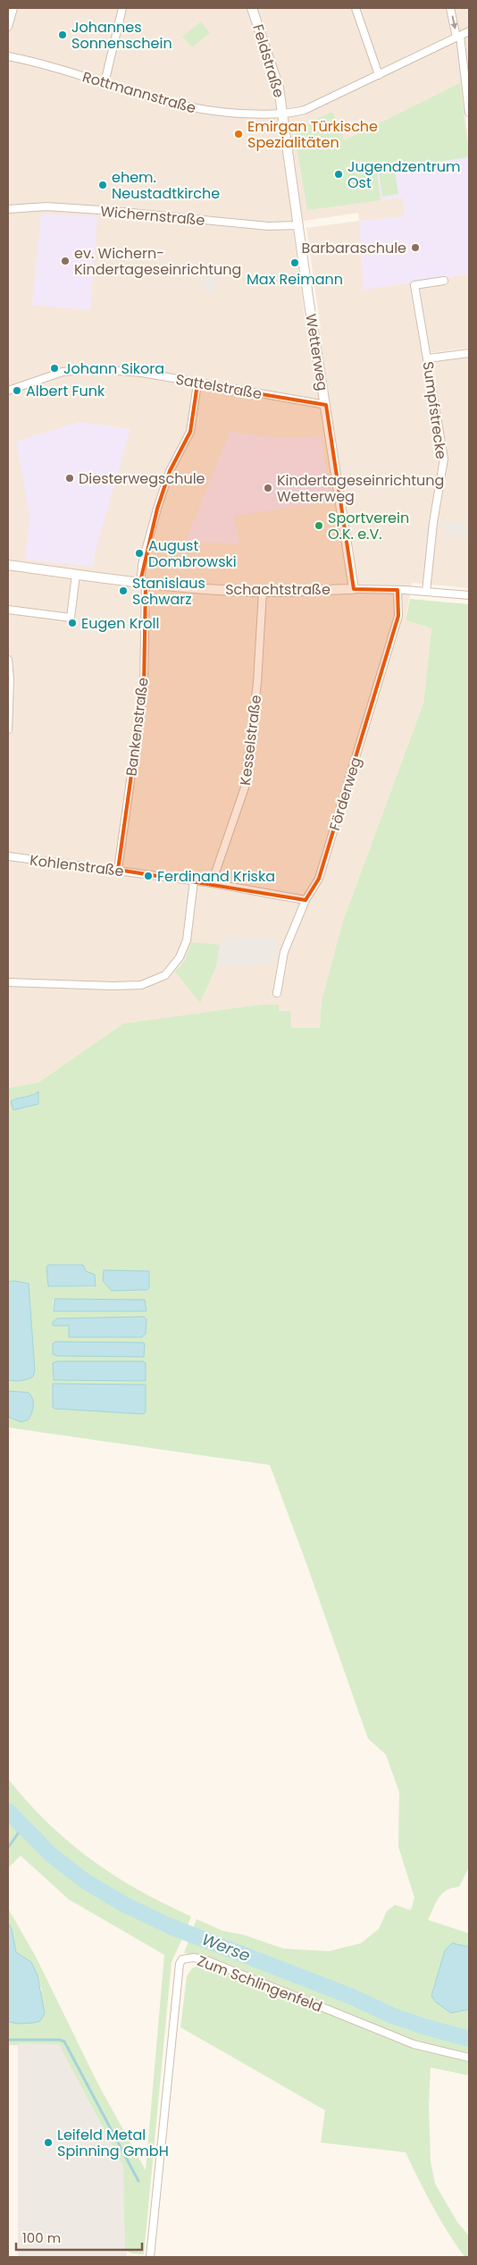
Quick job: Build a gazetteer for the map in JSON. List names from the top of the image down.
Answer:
{
  "streets": {
    "street": [
      "Feldstraße",
      "Rottmannstraße",
      "Wichernstraße",
      "Wetterweg",
      "Sattelstraße",
      "Sumpfstrecke",
      "Schachtstraße",
      "Bankenstraße",
      "Kesselstraße",
      "Förderweg",
      "Kohlenstraße",
      "Zum Schlingenfeld"
    ]
  },
  "crossings": [
    ["Feldstraße", "Rottmannstraße"],
    ["Feldstraße", "Wetterweg"],
    ["Rottmannstraße", "Wetterweg"],
    ["Wichernstraße", "Wetterweg"],
    ["Wetterweg", "Sattelstraße"],
    ["Wetterweg", "Schachtstraße"],
    ["Sattelstraße", "Bankenstraße"],
    ["Sumpfstrecke", "Schachtstraße"],
    ["Schachtstraße", "Bankenstraße"],
    ["Schachtstraße", "Kesselstraße"],
    ["Schachtstraße", "Förderweg"],
    ["Bankenstraße", "Kohlenstraße"],
    ["Kesselstraße", "Kohlenstraße"],
    ["Förderweg", "Kohlenstraße"]
  ],
  "water": ["Werse"],
  "places": [
    "Johannes Sonnenschein",
    "Emirgan Türkische Spezialitäten",
    "Jugendzentrum Ost",
    "ehem. Neustadtkirche",
    "Barbaraschule",
    "ev. Wichern- Kindertageseinrichtung",
    "Max Reimann",
    "Johann Sikora",
    "Albert Funk",
    "Diesterwegschule",
    "Kindertageseinrichtung Wetterweg",
    "Sportverein O.K. e.V.",
    "August Dombrowski",
    "Stanislaus Schwarz",
    "Eugen Kroll",
    "Ferdinand Kriska",
    "Leifeld Metal Spinning GmbH"
  ],
  "scale_bar": "100 m"
}
